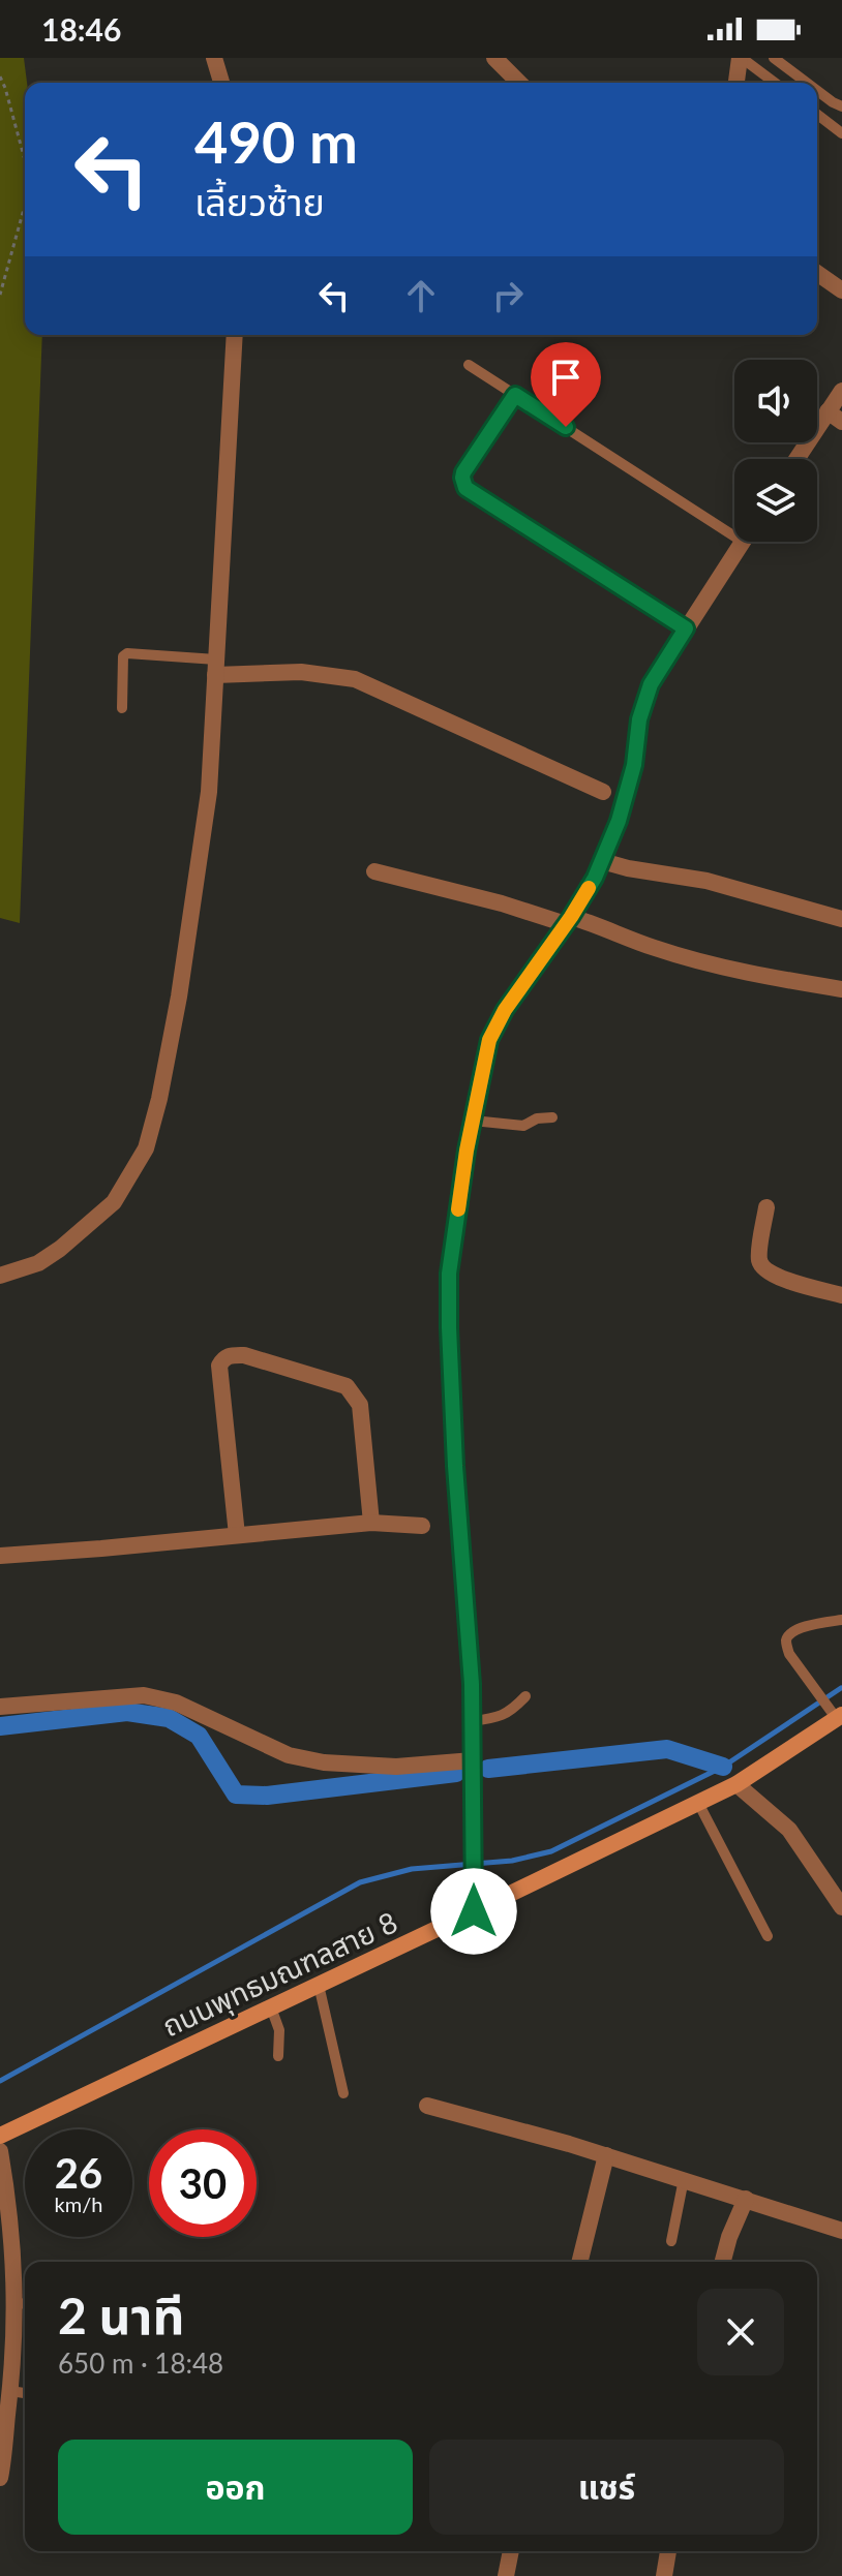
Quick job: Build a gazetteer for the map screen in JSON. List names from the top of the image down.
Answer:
{
  "streets": {
    "street": ["ถนนพุทธมณฑลสาย 8"]
  },
  "page": {
    "status": "18:46",
    "turn": ["490 m", "เลี้ยวซ้าย"],
    "speed": "26 km/h",
    "limit": "30",
    "heading": ["2 นาที", "650 m · 18:48"],
    "buttons": ["ออก", "แชร์"]
  }
}
